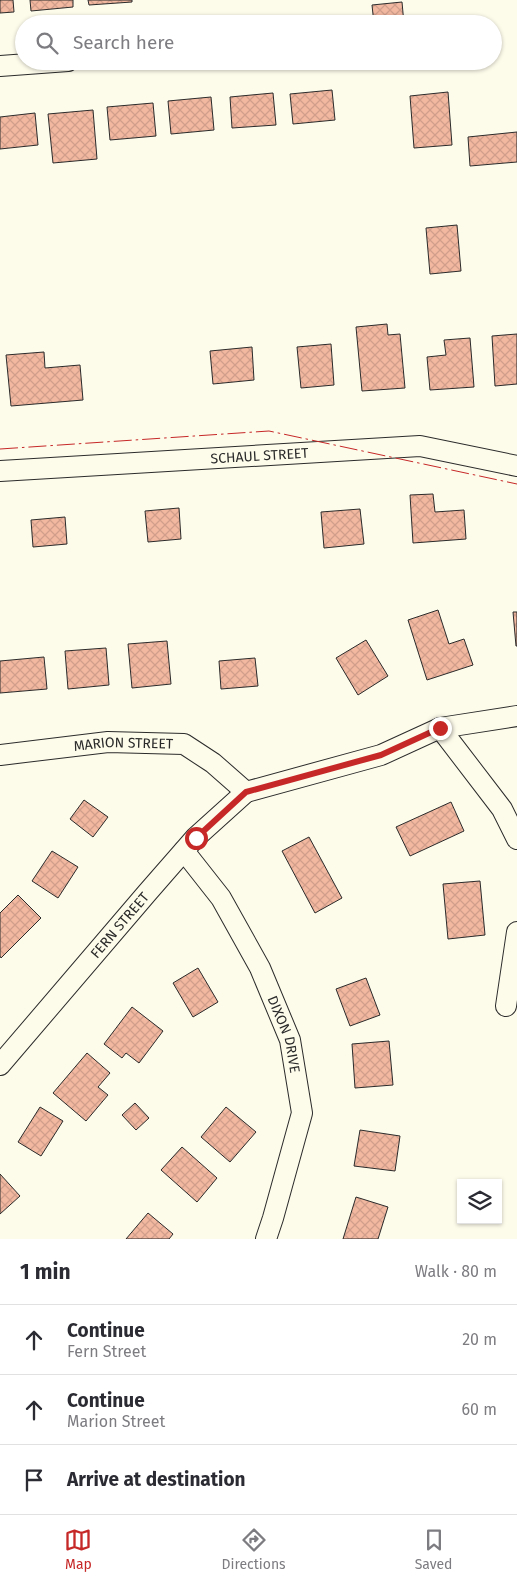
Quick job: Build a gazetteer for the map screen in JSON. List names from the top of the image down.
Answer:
{
  "streets": {
    "street": [
      "SCHAUL STREET",
      "MARION STREET",
      "FERN STREET",
      "DIXON DRIVE"
    ]
  },
  "crossings": [
    ["MARION STREET", "FERN STREET"],
    ["FERN STREET", "DIXON DRIVE"]
  ],
  "page": {
    "search": "Search here",
    "heading": ["1 min", "Walk · 80 m"],
    "list": [
      ["Continue", "Fern Street", "20 m"],
      ["Continue", "Marion Street", "60 m"],
      "Arrive at destination"
    ],
    "nav": ["Map", "Directions", "Saved"]
  }
}
